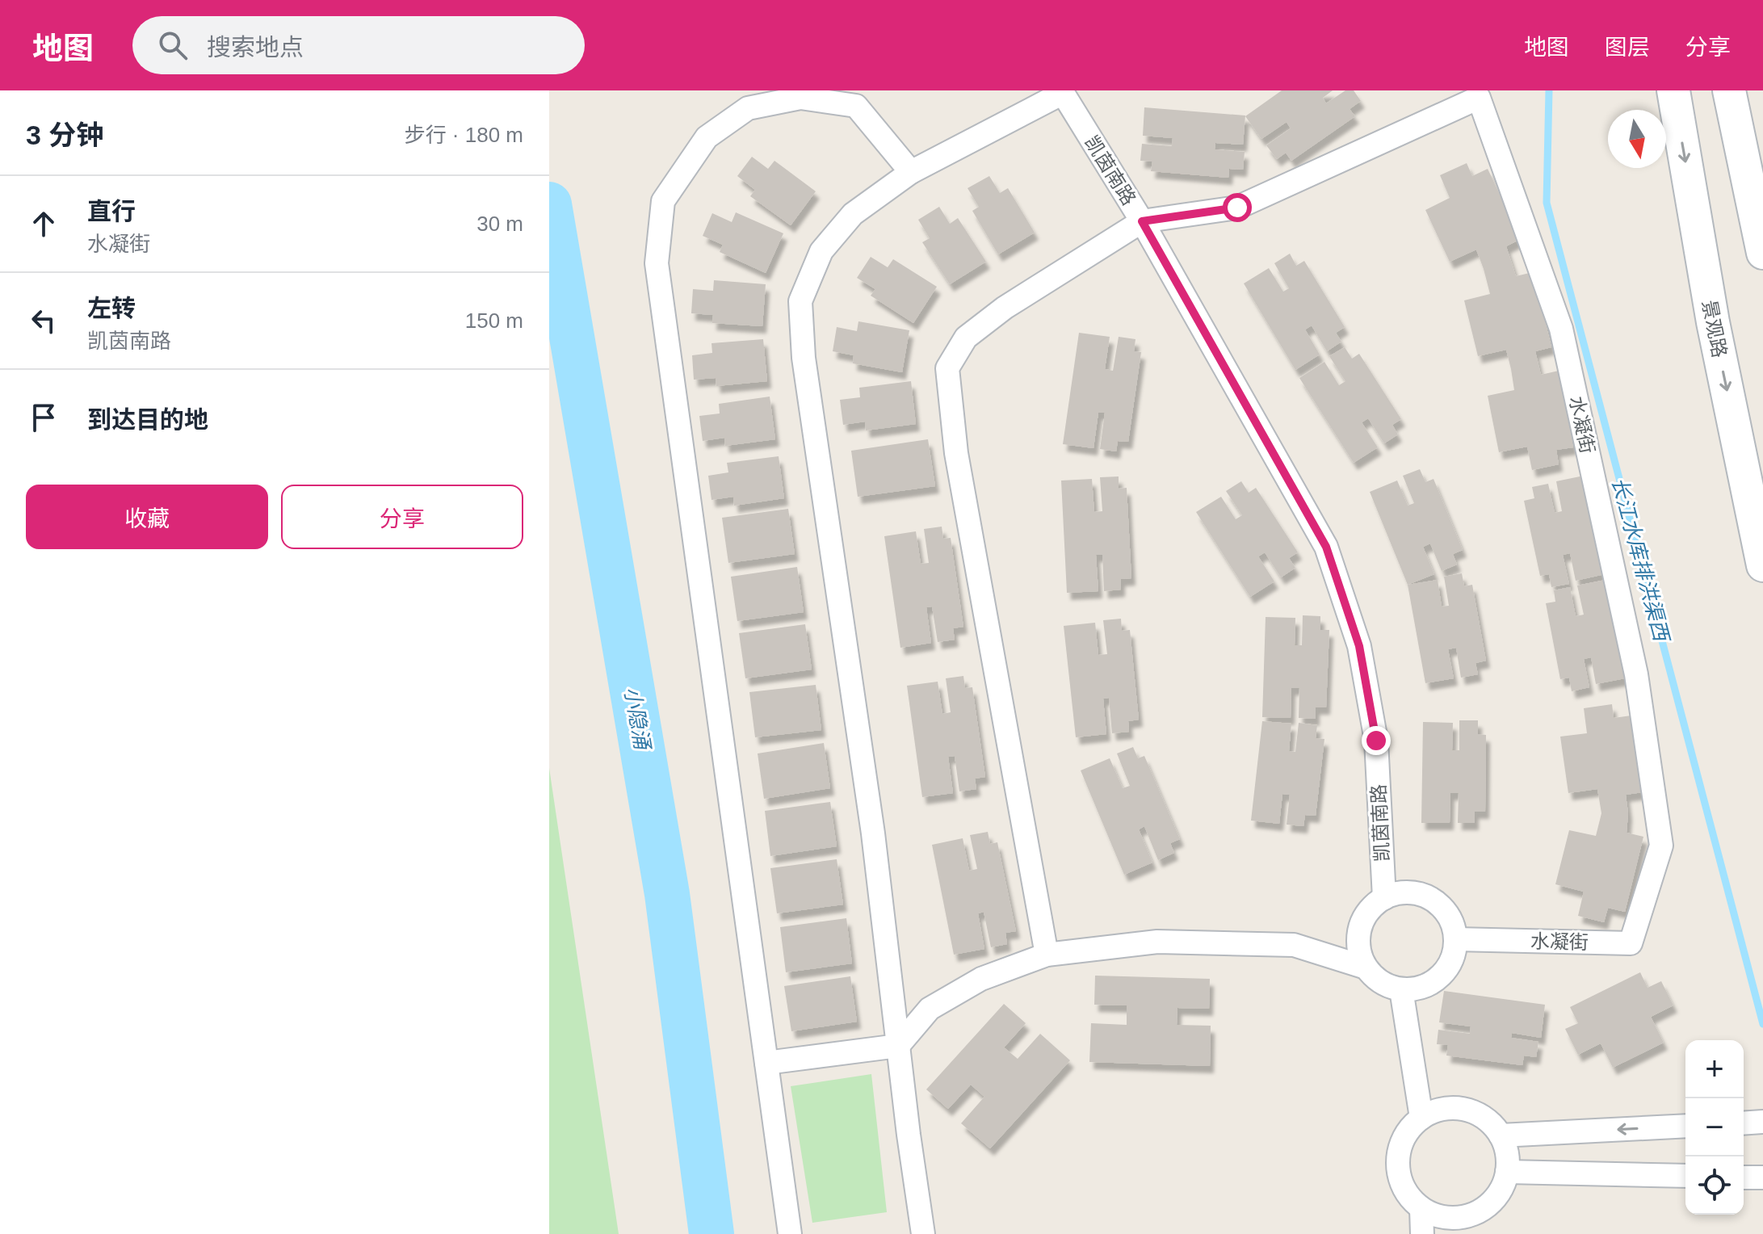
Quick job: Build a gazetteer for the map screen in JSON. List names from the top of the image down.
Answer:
{
  "streets": {
    "main road": ["景观路"],
    "street": ["凯茵南路", "水凝街"]
  },
  "crossings": [
    ["凯茵南路", "水凝街"]
  ],
  "water": ["长江水库排洪渠西", "小隐涌"],
  "north": "bottom",
  "page": {
    "header": "地图",
    "search": "搜索地点",
    "nav": ["地图", "图层", "分享"],
    "heading": ["3 分钟", "步行 · 180 m"],
    "list": [
      ["直行", "水凝街", "30 m"],
      ["左转", "凯茵南路", "150 m"],
      "到达目的地"
    ],
    "buttons": ["收藏", "分享"],
    "map_buttons": ["+", "−"]
  }
}
